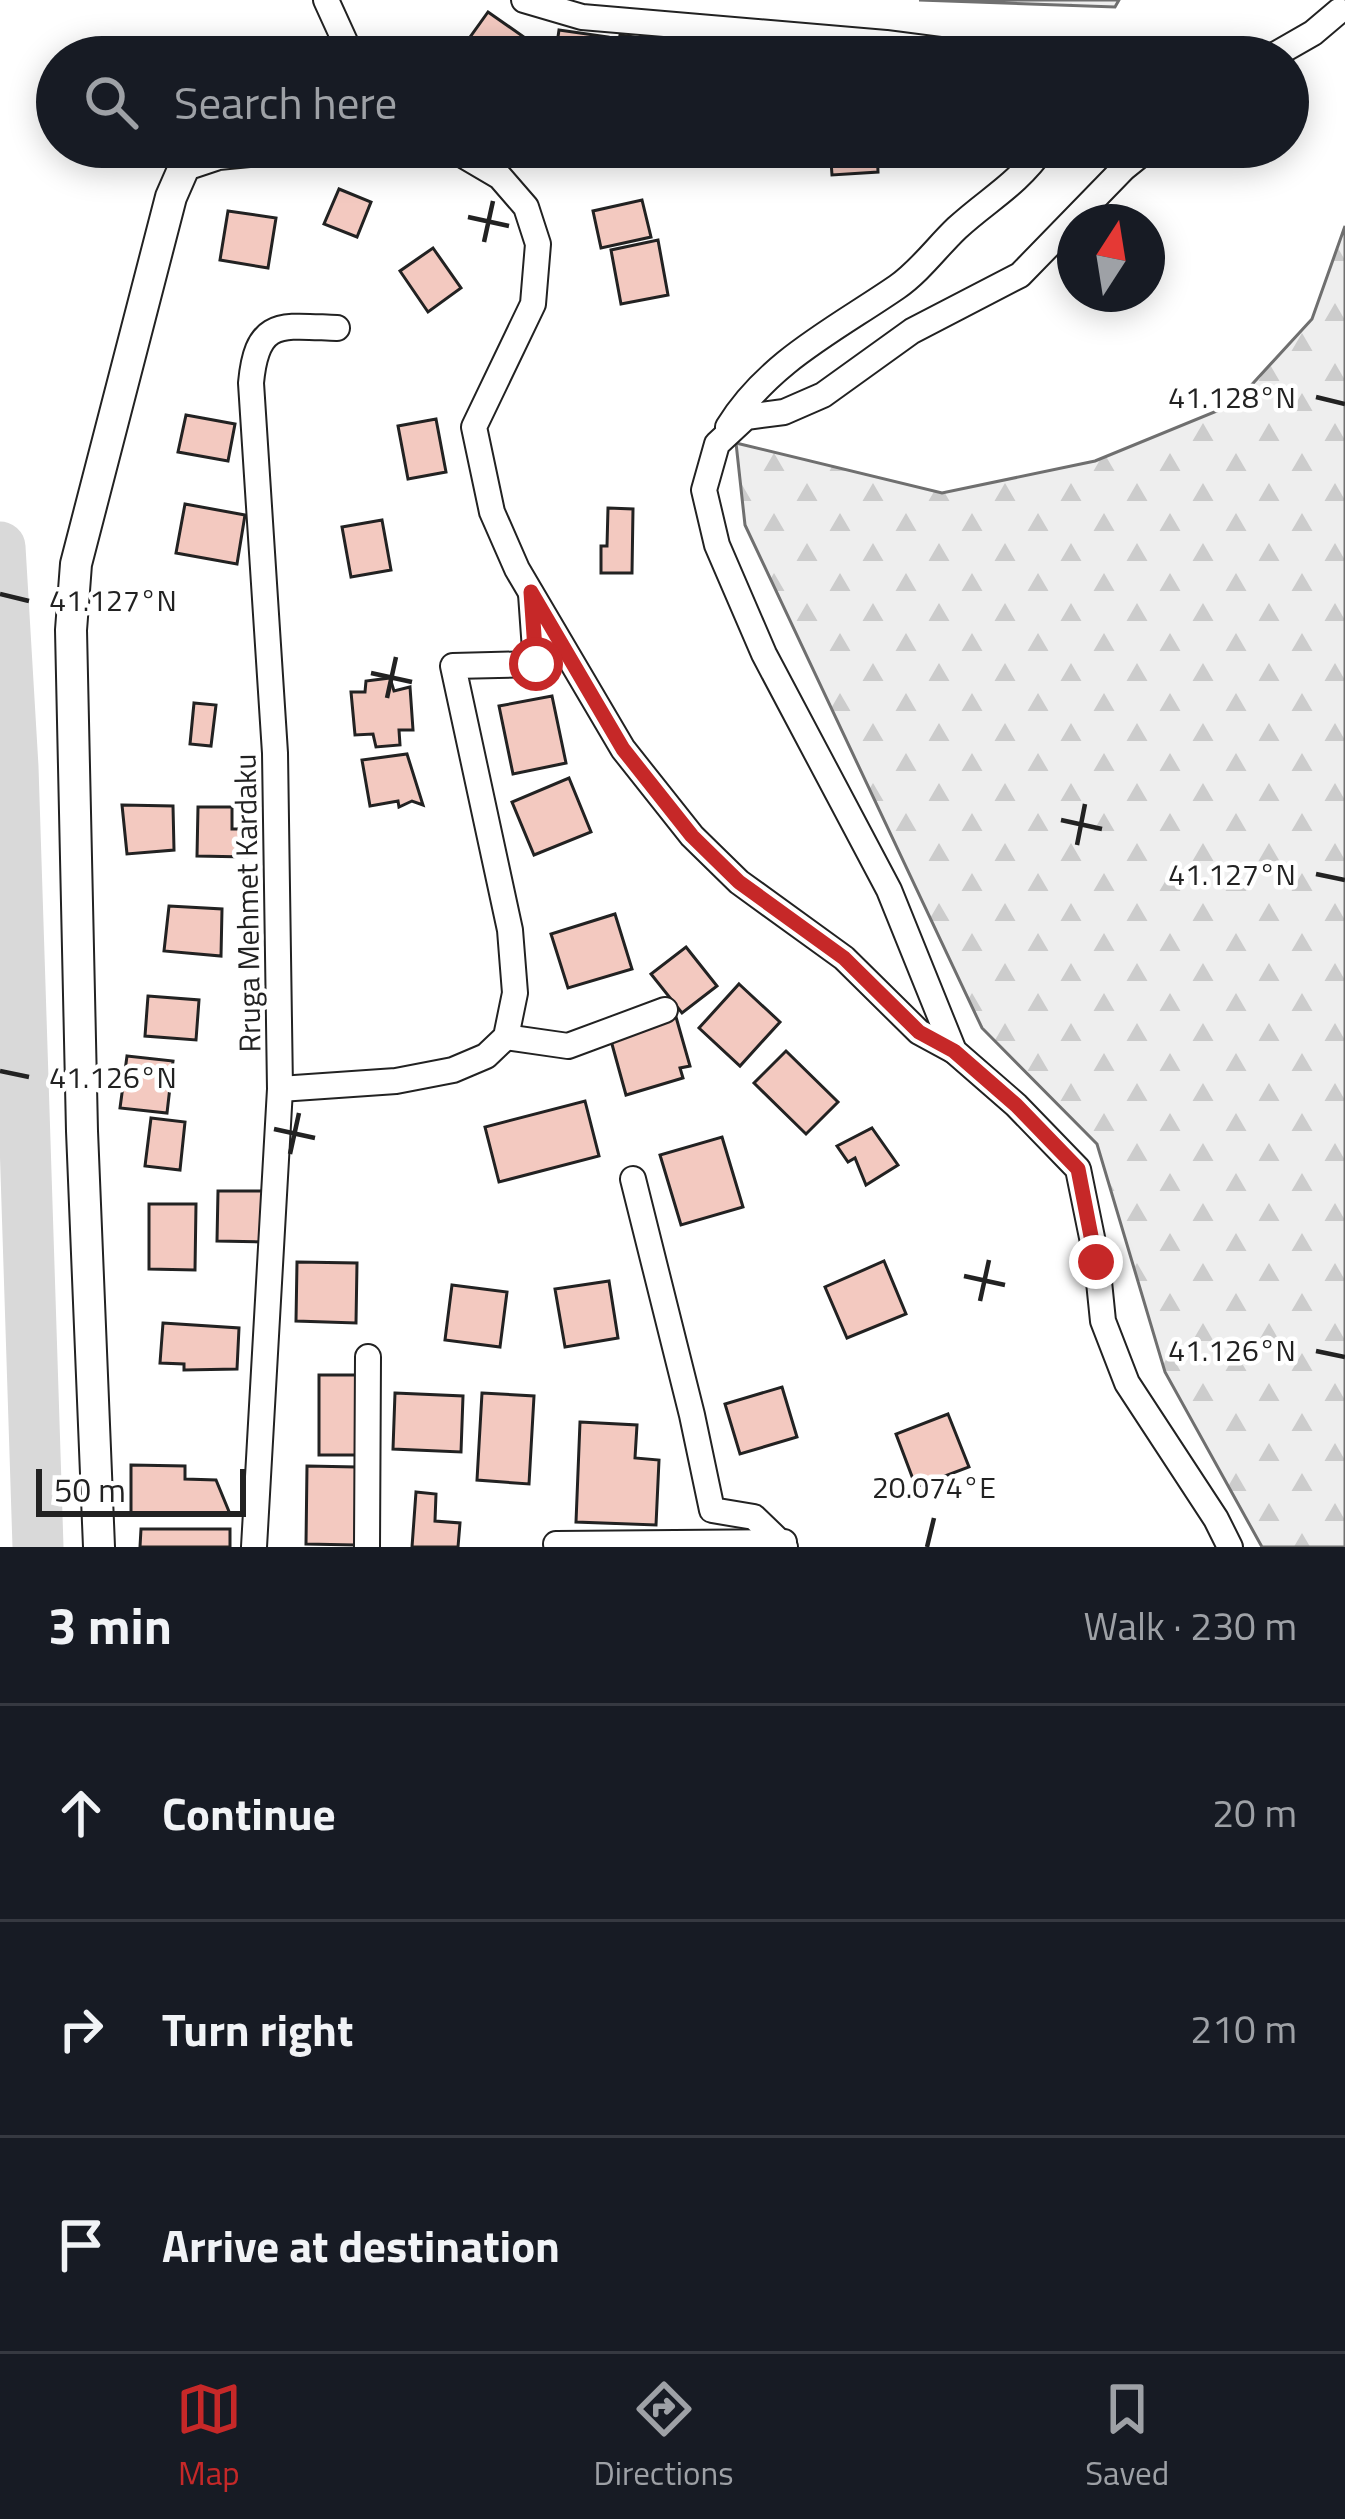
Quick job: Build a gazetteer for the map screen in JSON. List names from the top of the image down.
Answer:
{
  "streets": {
    "street": ["Rruga Mehmet Kardaku"]
  },
  "scale_bar": "50 m",
  "north": "top",
  "page": {
    "search": "Search here",
    "scale": "50 m",
    "heading": ["3 min", "Walk · 230 m"],
    "list": [
      ["Continue", "20 m"],
      ["Turn right", "210 m"],
      "Arrive at destination"
    ],
    "nav": ["Map", "Directions", "Saved"]
  },
  "coordinates": [
    "41.128°N",
    "41.127°N",
    "41.126°N",
    "20.074°E"
  ]
}
